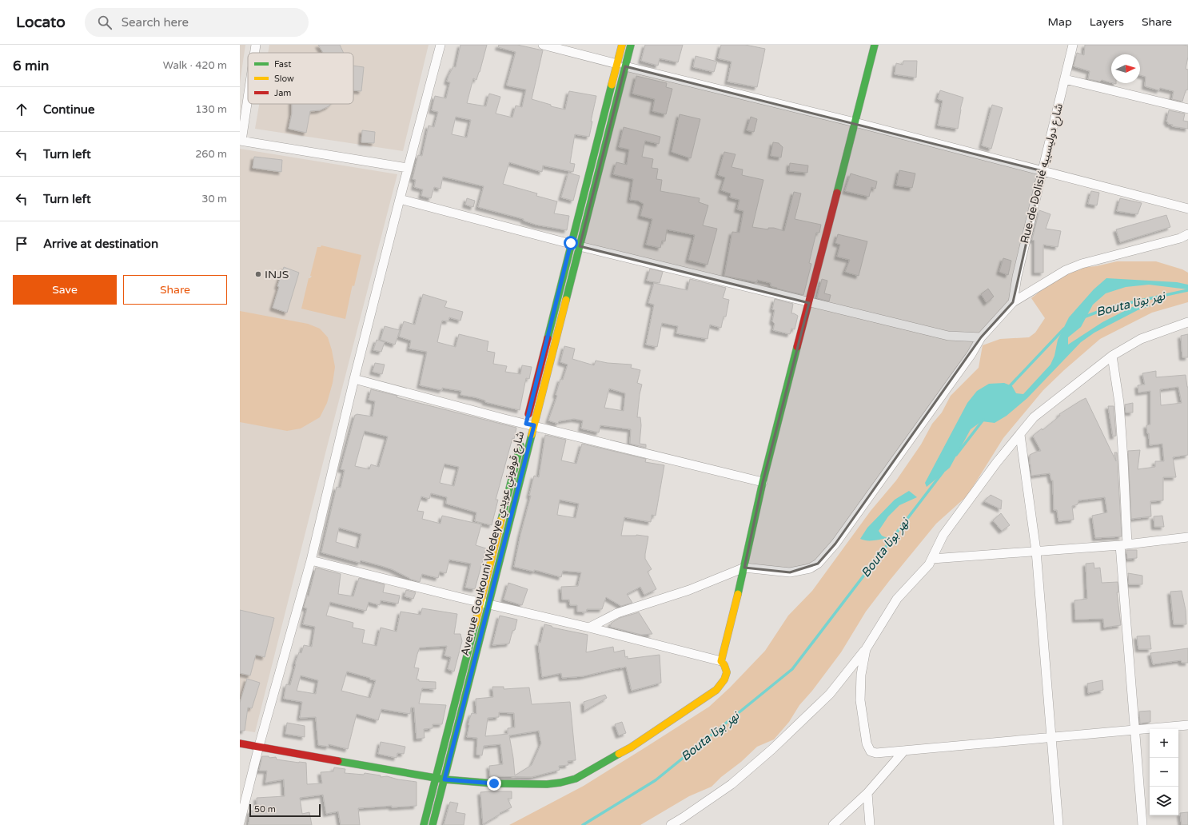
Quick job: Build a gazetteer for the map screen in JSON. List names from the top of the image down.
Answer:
{
  "streets": {
    "street": ["Rue de Dolisié شارع دوليسييه", "Avenue Goukouni Wedeye شارع قوقوني عويدي"]
  },
  "water": ["Bouta نهر بوتا"],
  "places": ["INJS"],
  "legend": ["Fast", "Slow", "Jam"],
  "scale_bar": "50 m",
  "north": "right",
  "page": {
    "header": "Locato",
    "search": "Search here",
    "nav": ["Map", "Layers", "Share"],
    "heading": ["6 min", "Walk · 420 m"],
    "list": [
      ["Continue", "130 m"],
      ["Turn left", "260 m"],
      ["Turn left", "30 m"],
      "Arrive at destination"
    ],
    "buttons": ["Save", "Share"],
    "map_buttons": ["+", "−"],
    "scale": "50 m"
  }
}
